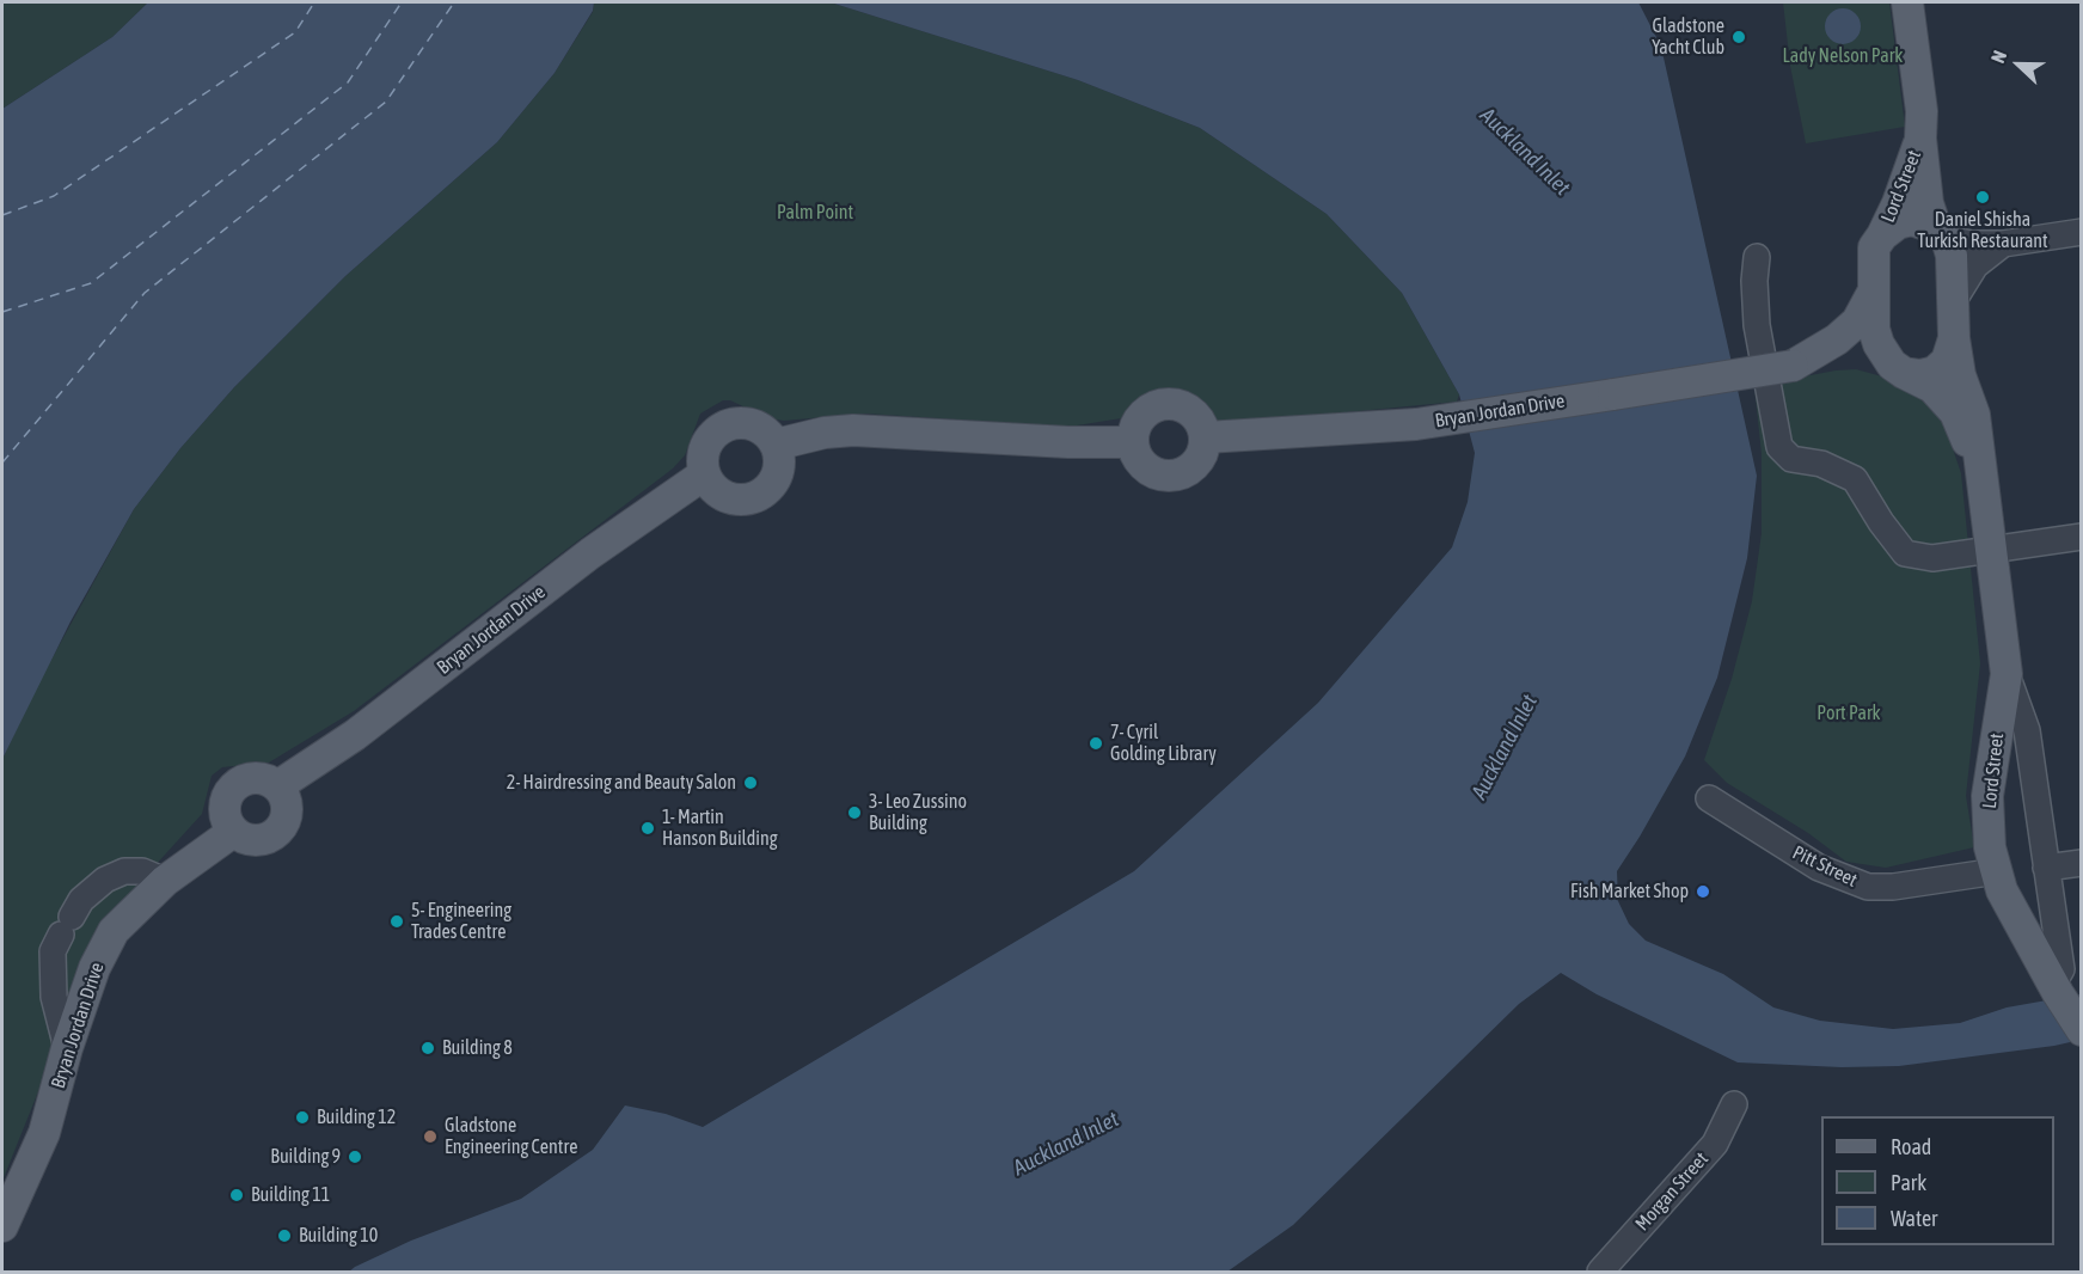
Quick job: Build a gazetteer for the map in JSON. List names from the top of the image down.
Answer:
{
  "streets": {
    "main road": ["Lord Street", "Bryan Jordan Drive"],
    "street": ["Pitt Street", "Morgan Street"]
  },
  "crossings": [
    ["Lord Street", "Bryan Jordan Drive"],
    ["Lord Street", "Pitt Street"]
  ],
  "water": ["Auckland Inlet"],
  "parks": ["Lady Nelson Park", "Palm Point", "Port Park"],
  "places": [
    "Gladstone Yacht Club",
    "Daniel Shisha Turkish Restaurant",
    "7- Cyril Golding Library",
    "2- Hairdressing and Beauty Salon",
    "3- Leo Zussino Building",
    "1- Martin Hanson Building",
    "Fish Market Shop",
    "5- Engineering Trades Centre",
    "Building 8",
    "Building 12",
    "Gladstone Engineering Centre",
    "Building 9",
    "Building 11",
    "Building 10"
  ],
  "legend": ["Road", "Park", "Water"],
  "north": "left"
}
